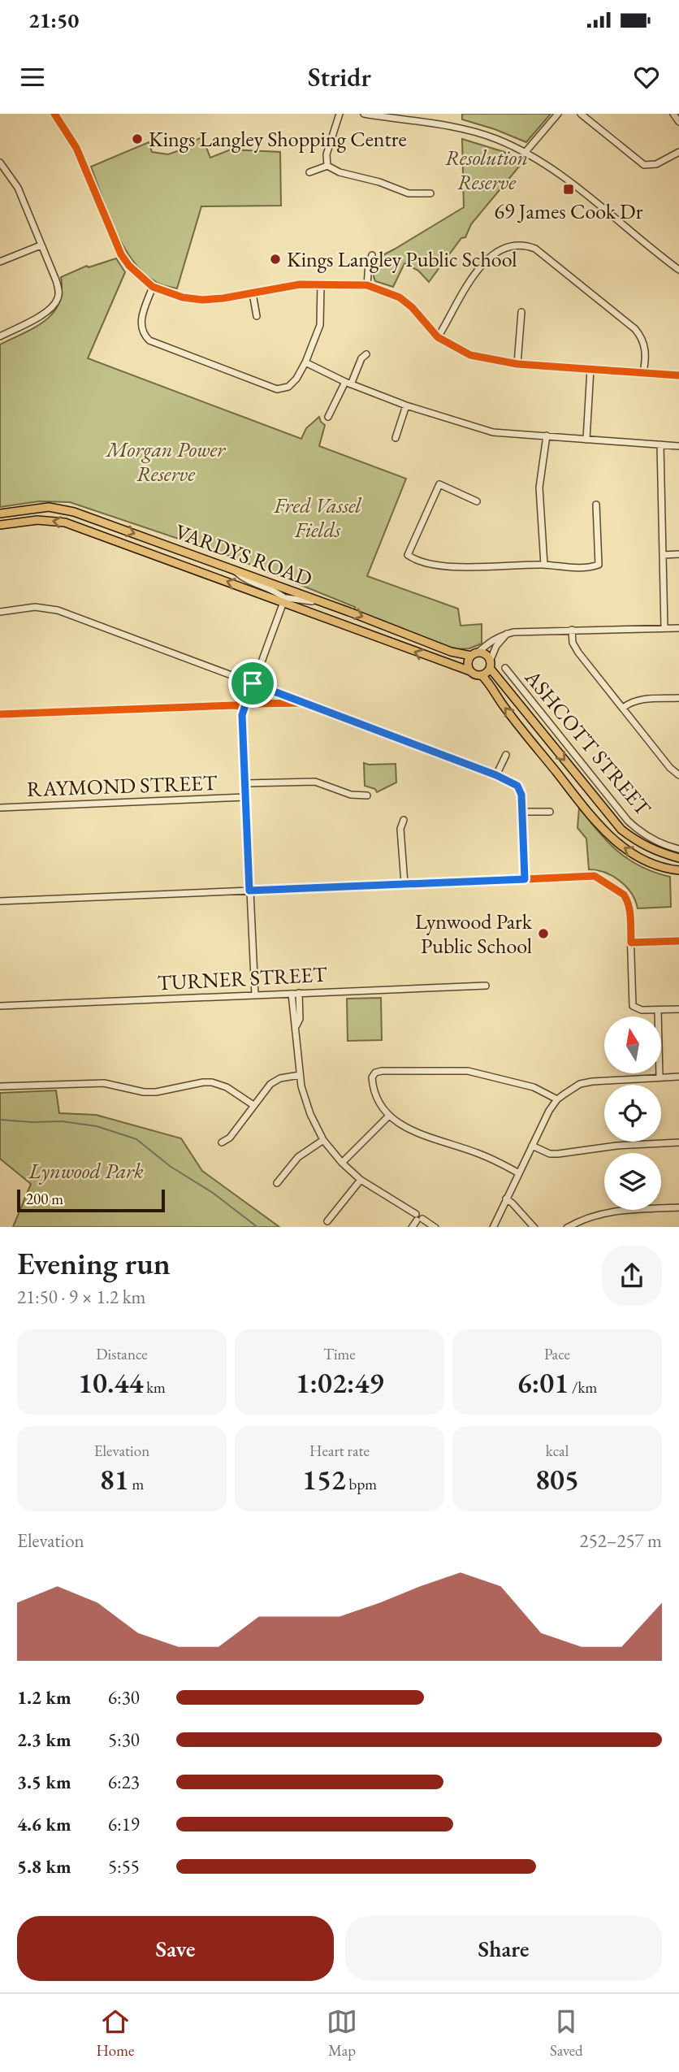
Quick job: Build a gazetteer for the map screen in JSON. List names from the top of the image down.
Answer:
{
  "streets": {
    "main road": ["VARDYS ROAD"],
    "street": ["ASHCOTT STREET", "RAYMOND STREET", "TURNER STREET"]
  },
  "parks": [
    "Resolution Reserve",
    "Morgan Power Reserve",
    "Fred Vassel Fields",
    "Lynwood Park"
  ],
  "places": {
    "other": ["Kings Langley Shopping Centre", "Kings Langley Public School", "Lynwood Park Public School"],
    "transit": ["69 James Cook Dr"]
  },
  "scale_bar": "200 m",
  "north": "top",
  "page": {
    "status": "21:50",
    "header": "Stridr",
    "scale": "200 m",
    "heading": ["Evening run", "21:50 · 9 × 1.2 km"],
    "stats": [
      ["Distance", "10.44 km"],
      ["Time", "1:02:49"],
      ["Pace", "6:01 /km"],
      ["Elevation", "81 m"],
      ["Heart rate", "152 bpm"],
      ["kcal", "805"]
    ],
    "chart": ["Elevation", "252–257 m"],
    "list": [
      {
        "name": "1.2 km",
        "note": "6:30"
      },
      {
        "name": "2.3 km",
        "note": "5:30"
      },
      {
        "name": "3.5 km",
        "note": "6:23"
      },
      {
        "name": "4.6 km",
        "note": "6:19"
      },
      {
        "name": "5.8 km",
        "note": "5:55"
      }
    ],
    "buttons": ["Save", "Share"],
    "tabs": ["Home", "Map", "Saved"]
  }
}
